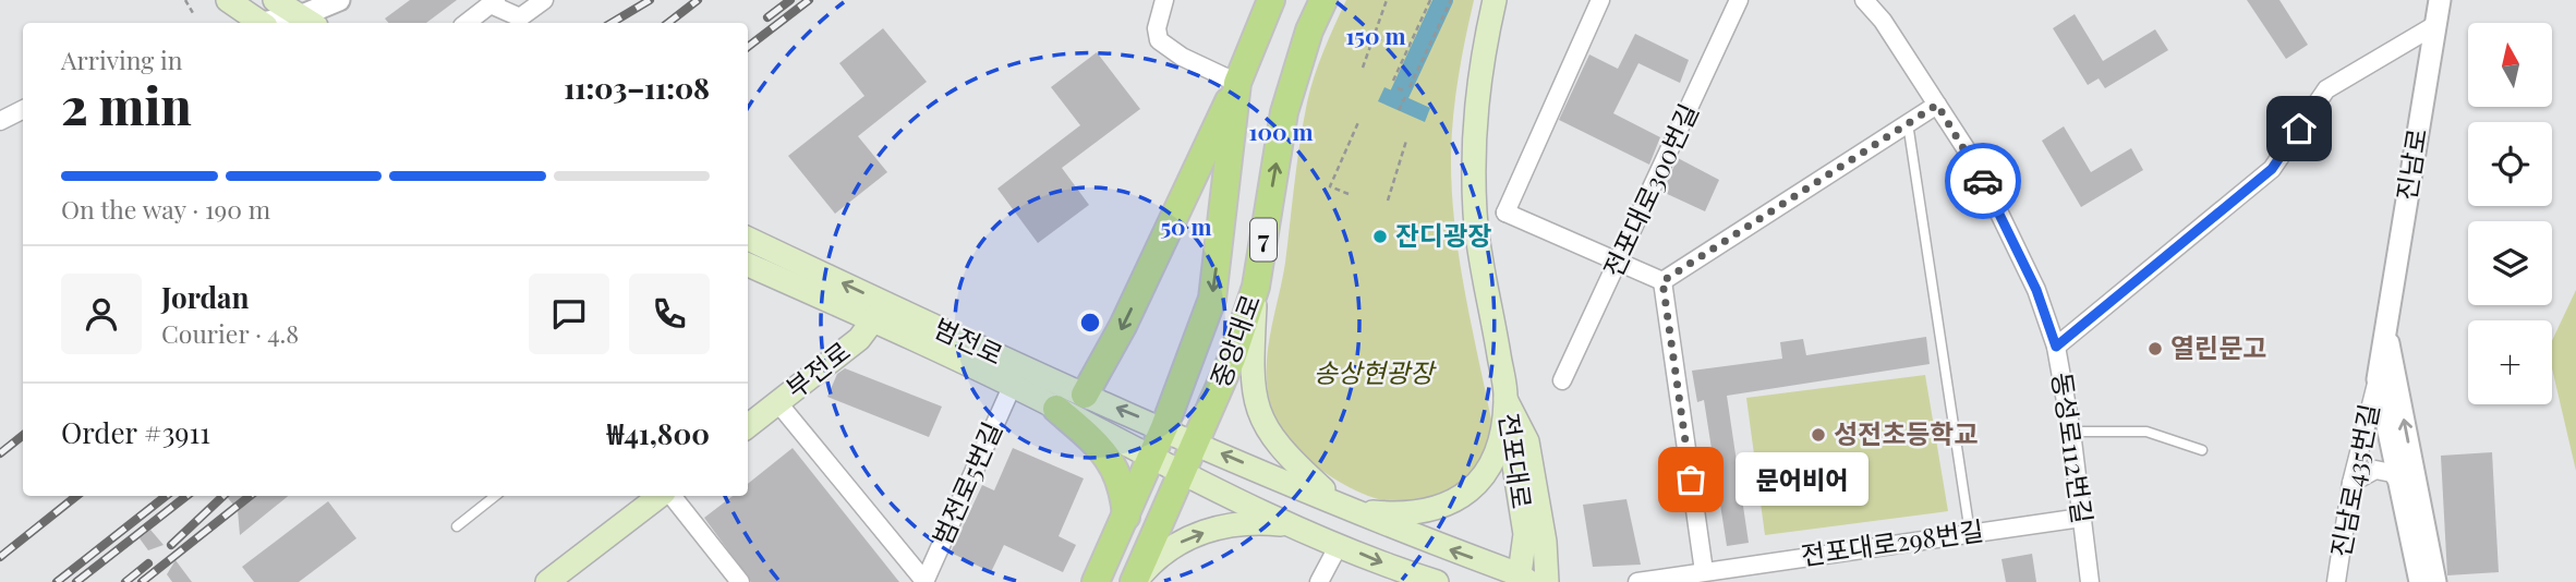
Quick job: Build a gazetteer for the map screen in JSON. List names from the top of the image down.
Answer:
{
  "streets": {
    "main road": [
      "7",
      "중앙대로",
      "범전로",
      "부전로",
      "전포대로"
    ],
    "street": [
      "진남로",
      "전포대로300번길",
      "동성로112번길",
      "진남로435번길",
      "범전로5번길",
      "전포대로298번길"
    ]
  },
  "crossings": [
    ["진남로", "진남로435번길"],
    ["중앙대로", "범전로"],
    ["중앙대로", "전포대로"],
    ["범전로", "부전로"],
    ["범전로", "전포대로"],
    ["범전로", "범전로5번길"],
    ["동성로112번길", "전포대로298번길"]
  ],
  "parks": ["송상현광장"],
  "places": [
    "잔디광장",
    "열린문고",
    "성전초등학교",
    "문어비어"
  ],
  "north": "top",
  "page": {
    "map_buttons": "+",
    "heading": ["2 min", "Arriving in", "11:03–11:08"],
    "panel": [
      "Jordan",
      "Courier · 4.8",
      "Order #3911",
      "₩41,800"
    ],
    "bar": "On the way · 190 m",
    "bubble": "문어비어"
  },
  "rings": ["150 m", "100 m", "50 m"]
}
